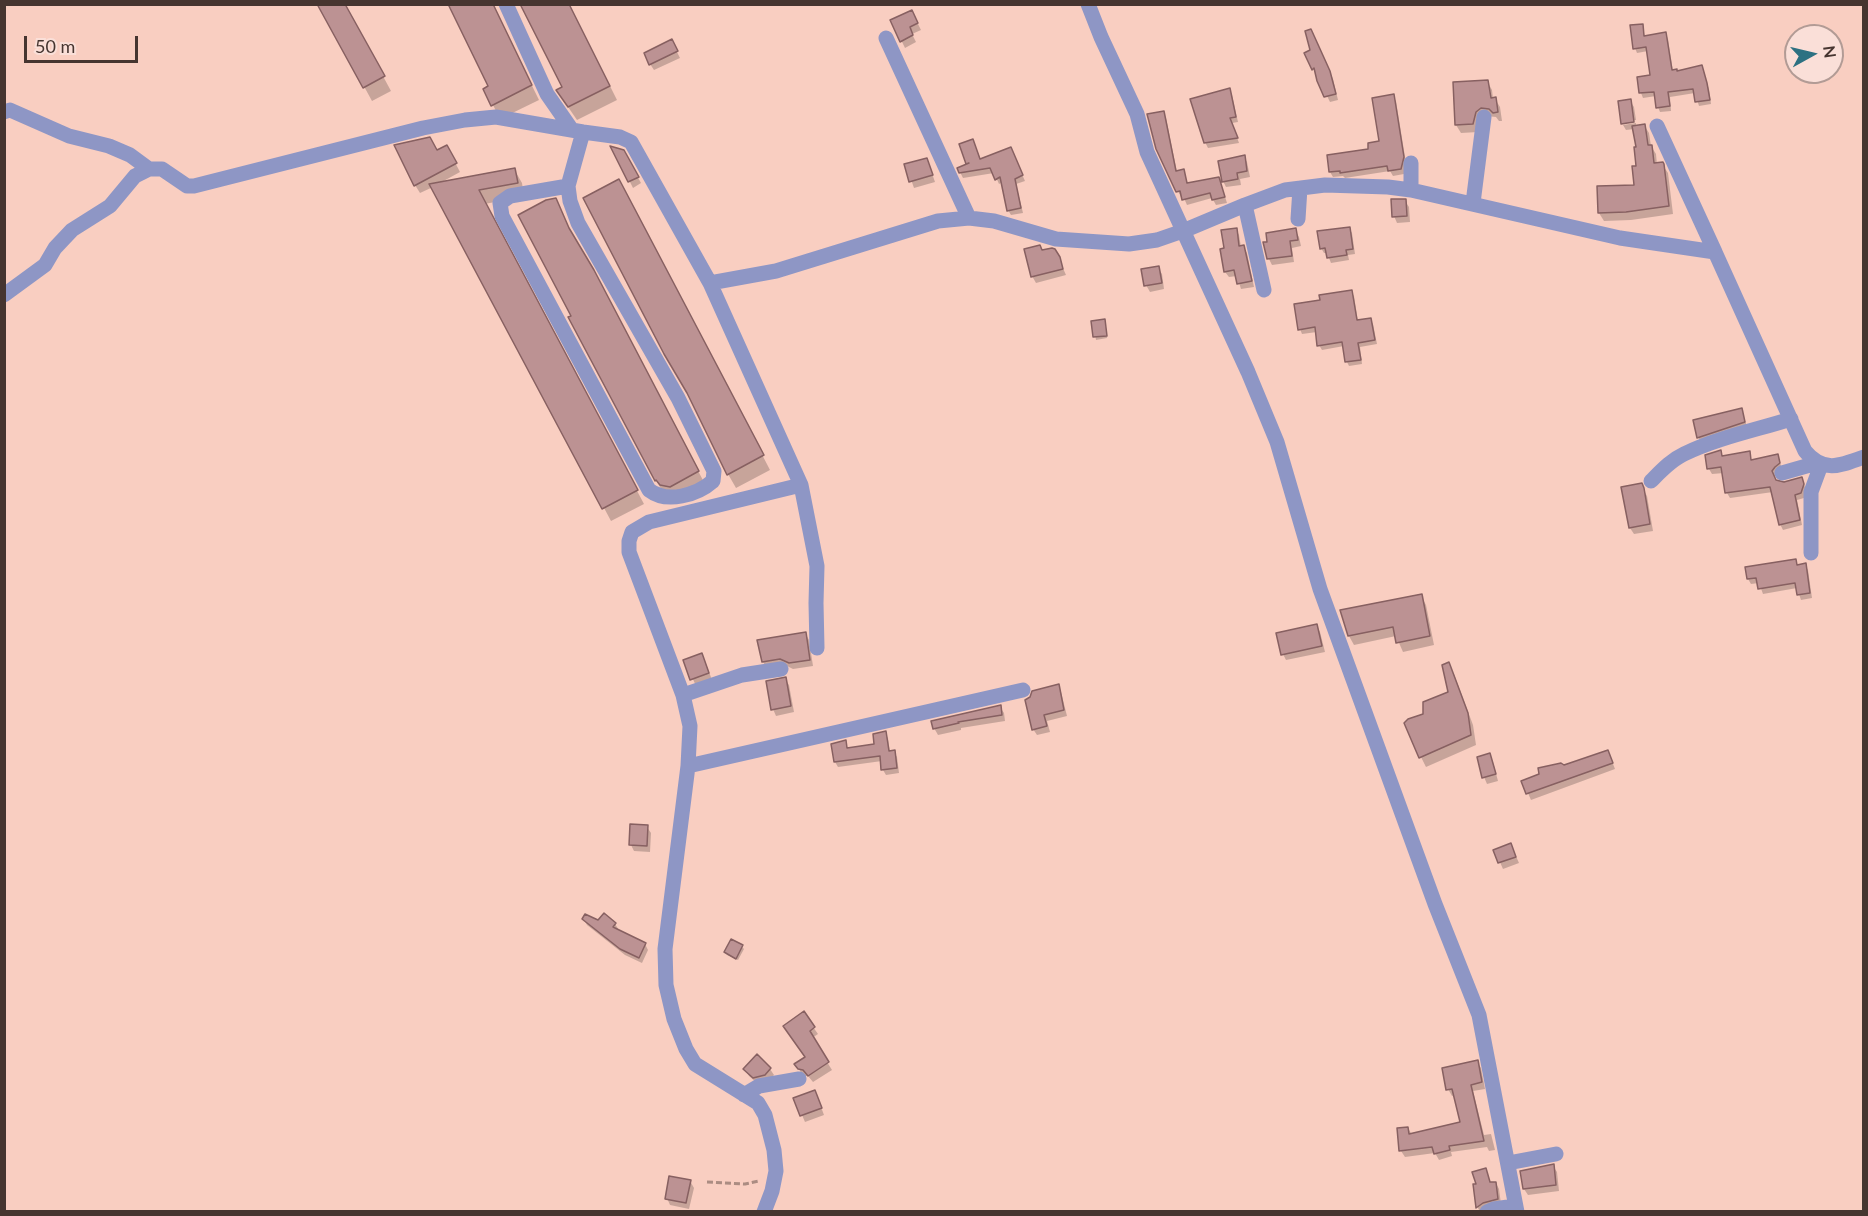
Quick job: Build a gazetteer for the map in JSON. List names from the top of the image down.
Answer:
{
  "scale_bar": "50 m",
  "north": "right"
}
